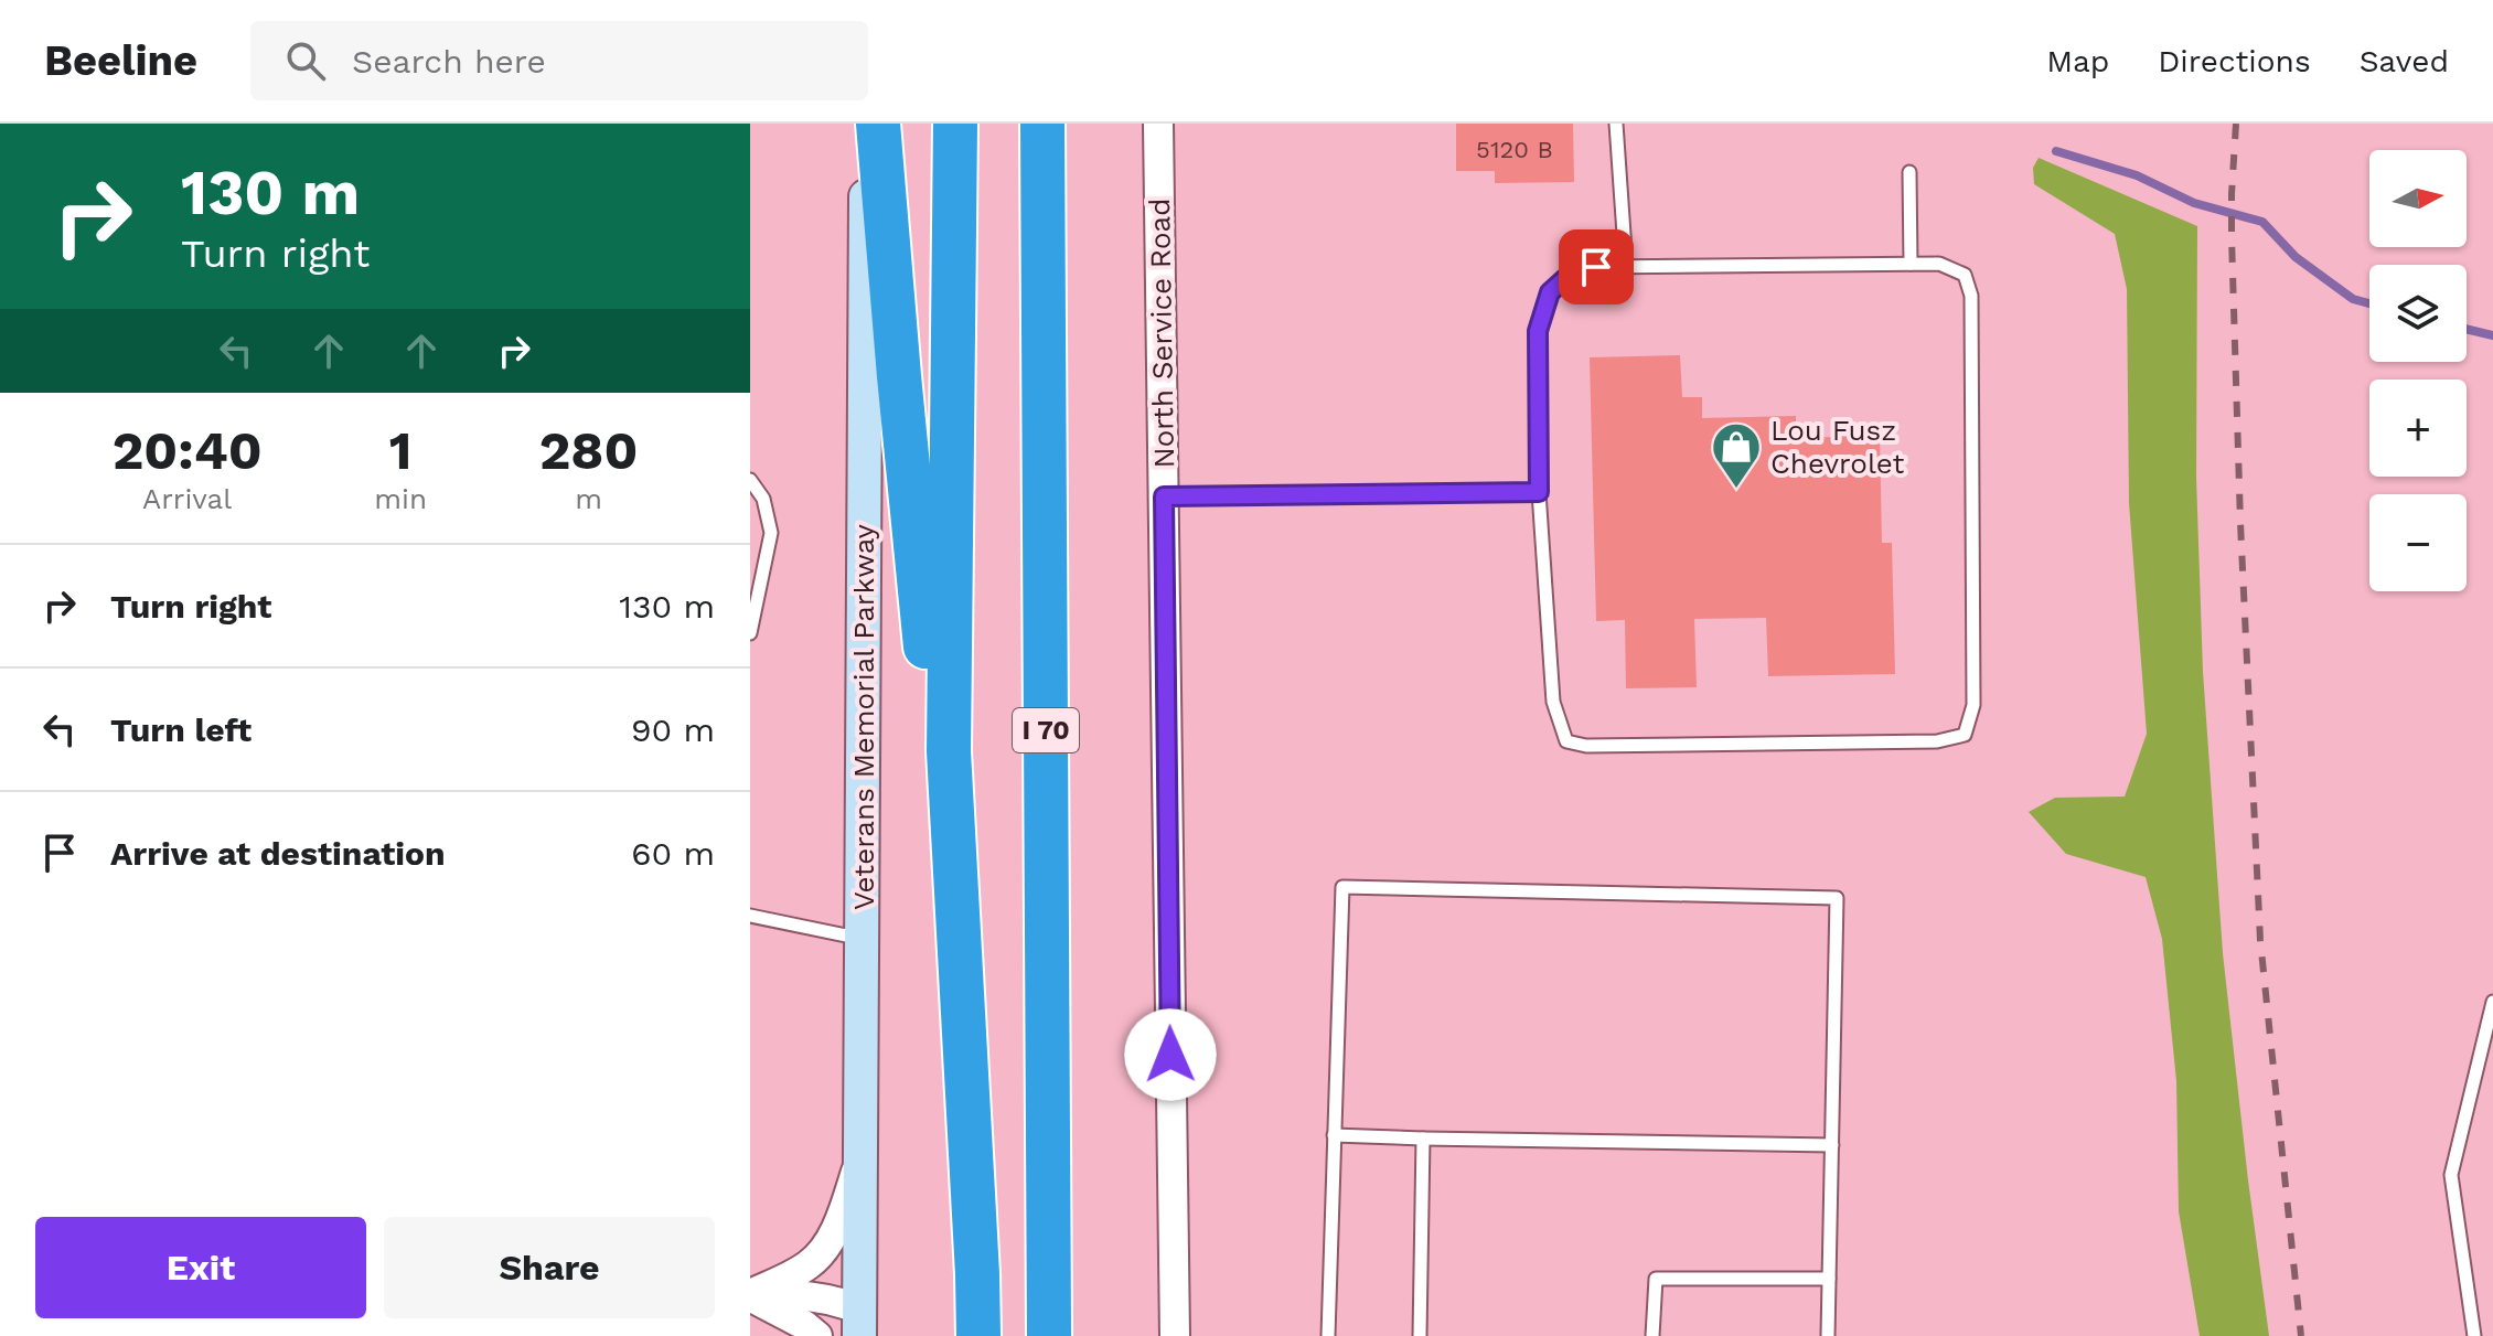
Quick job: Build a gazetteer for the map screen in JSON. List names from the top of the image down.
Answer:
{
  "streets": {
    "highway": ["I 70"],
    "main road": ["Veterans Memorial Parkway"],
    "street": ["North Service Road"]
  },
  "places": {
    "shop": ["Lou Fusz Chevrolet"]
  },
  "house_numbers": ["5120 B"],
  "north": "right",
  "page": {
    "header": "Beeline",
    "search": "Search here",
    "nav": ["Map", "Directions", "Saved"],
    "turn": ["130 m", "Turn right"],
    "map_buttons": ["+", "−"],
    "eta": [
      "20:40",
      "Arrival",
      "1",
      "min",
      "280",
      "m"
    ],
    "list": [
      {
        "name": "Turn right",
        "value": "130 m"
      },
      {
        "name": "Turn left",
        "value": "90 m"
      },
      {
        "name": "Arrive at destination",
        "value": "60 m"
      }
    ],
    "buttons": ["Exit", "Share"]
  }
}
